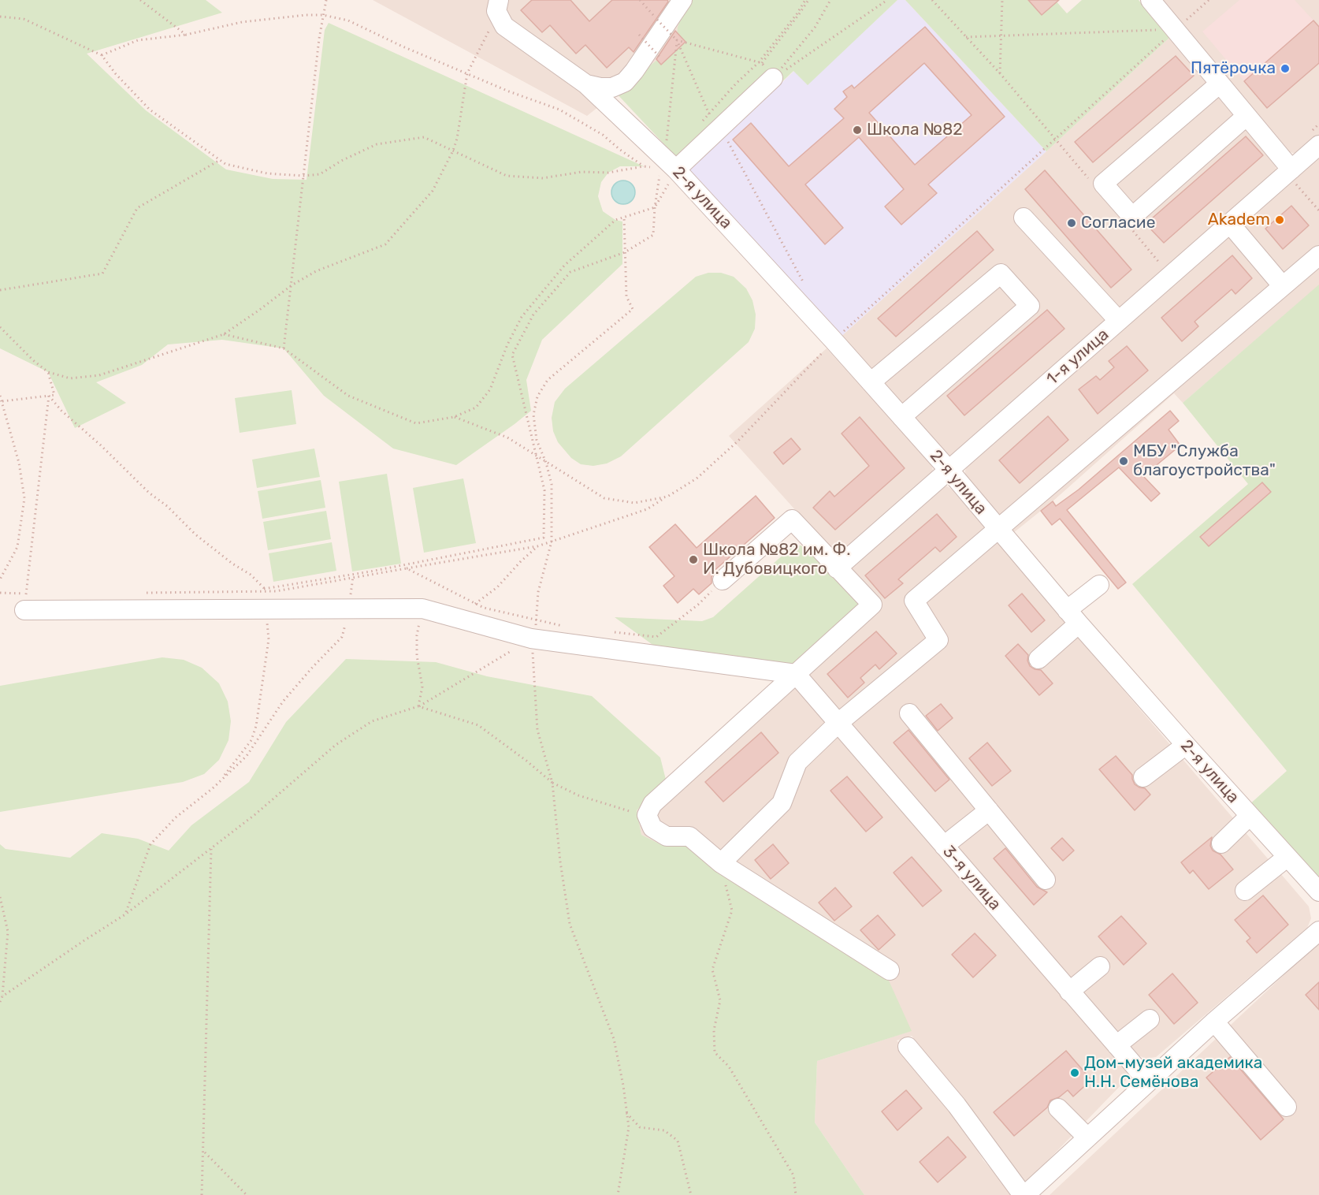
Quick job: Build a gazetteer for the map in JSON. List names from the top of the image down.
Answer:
{
  "streets": {
    "street": ["2-я улица", "1-я улица", "3-я улица"]
  },
  "crossings": [
    ["2-я улица", "1-я улица"]
  ],
  "places": [
    "Пятёрочка",
    "Школа №82",
    "Akadem",
    "Согласие",
    "МБУ \"Служба благоустройства\"",
    "Школа №82 им. Ф. И. Дубовицкого",
    "Дом-музей академика Н.Н. Семёнова"
  ]
}
